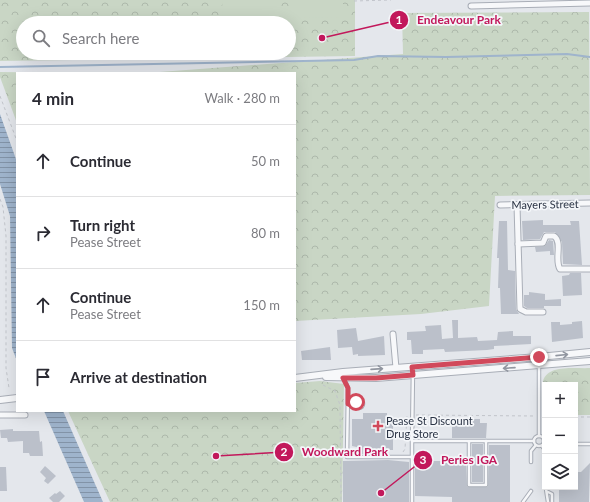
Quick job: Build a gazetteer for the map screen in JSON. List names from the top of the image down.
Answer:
{
  "streets": {
    "street": ["Mayers Street"]
  },
  "places": {
    "other": ["Endeavour Park", "Woodward Park", "Peries IGA"],
    "health": ["Pease St Discount Drug Store"]
  },
  "page": {
    "search": "Search here",
    "heading": ["4 min", "Walk · 280 m"],
    "list": [
      ["Continue", "50 m"],
      ["Turn right", "Pease Street", "80 m"],
      ["Continue", "Pease Street", "150 m"],
      "Arrive at destination"
    ],
    "map_buttons": ["+", "−"]
  }
}
